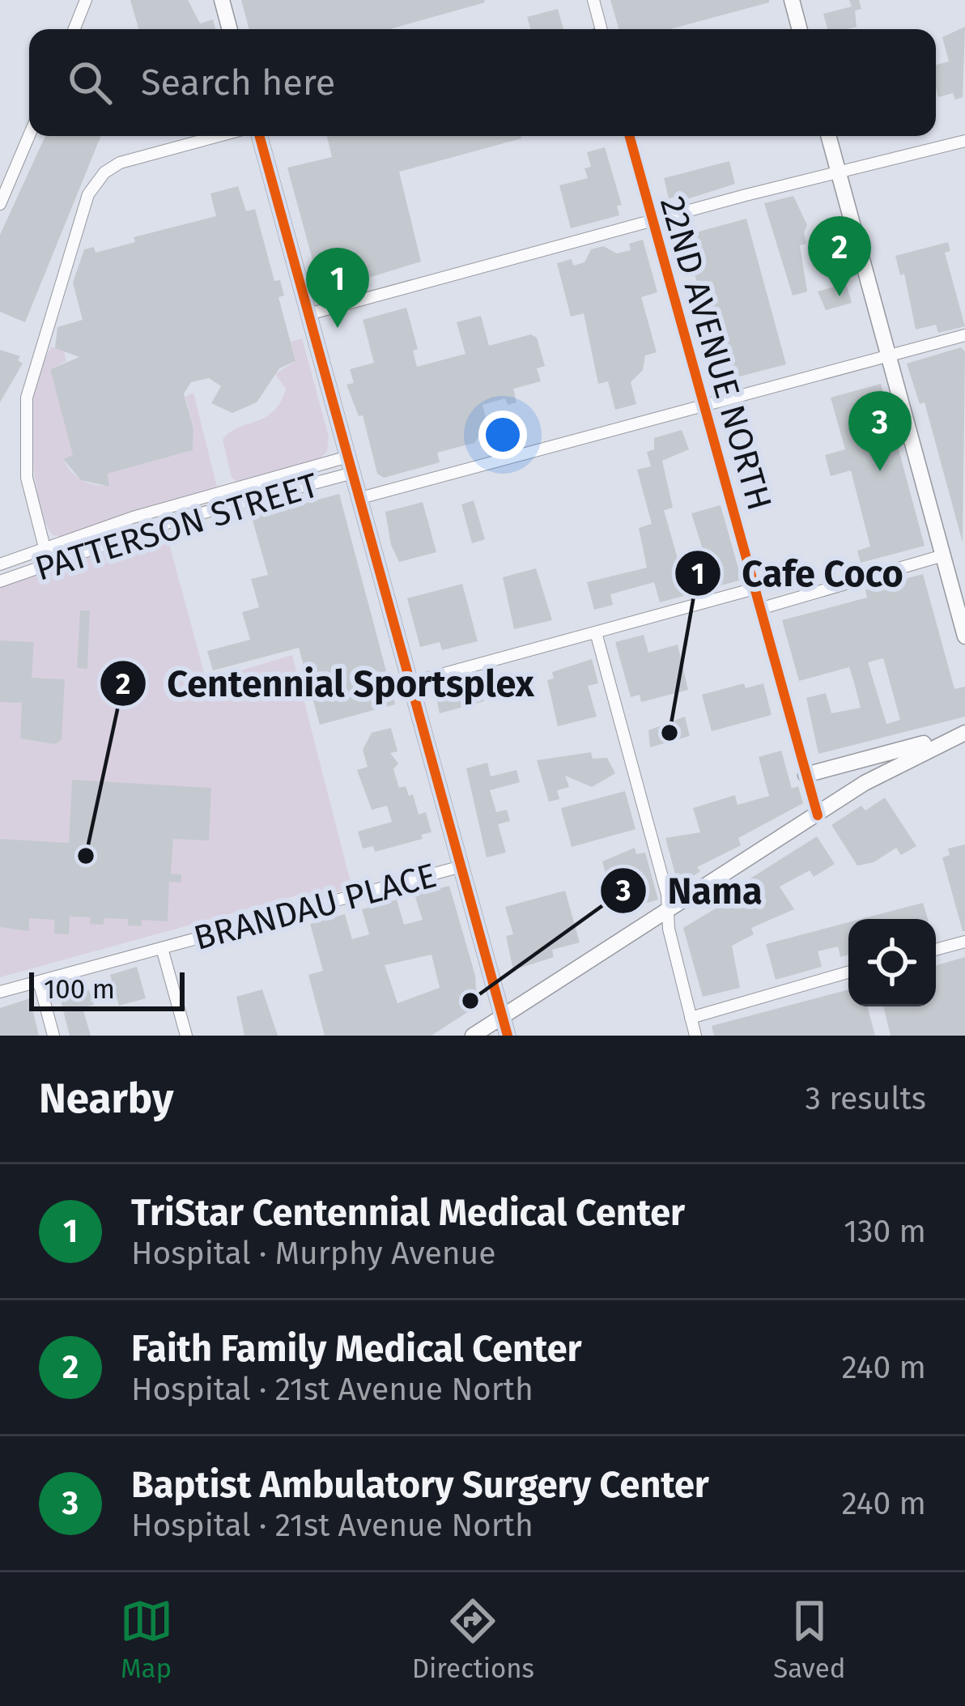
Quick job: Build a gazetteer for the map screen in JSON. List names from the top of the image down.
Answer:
{
  "streets": {
    "street": ["22ND AVENUE NORTH", "PATTERSON STREET", "BRANDAU PLACE"]
  },
  "crossings": [
    ["22ND AVENUE NORTH", "PATTERSON STREET"]
  ],
  "places": ["Cafe Coco", "Centennial Sportsplex", "Nama"],
  "scale_bar": "100 m",
  "page": {
    "search": "Search here",
    "pins": ["2", "1", "3"],
    "scale": "100 m",
    "heading": ["Nearby", "3 results"],
    "list": [
      {
        "mark": "1",
        "name": "TriStar Centennial Medical Center",
        "note": "Hospital · Murphy Avenue",
        "value": "130 m"
      },
      {
        "mark": "2",
        "name": "Faith Family Medical Center",
        "note": "Hospital · 21st Avenue North",
        "value": "240 m"
      },
      {
        "mark": "3",
        "name": "Baptist Ambulatory Surgery Center",
        "note": "Hospital · 21st Avenue North",
        "value": "240 m"
      }
    ],
    "nav": ["Map", "Directions", "Saved"]
  }
}
